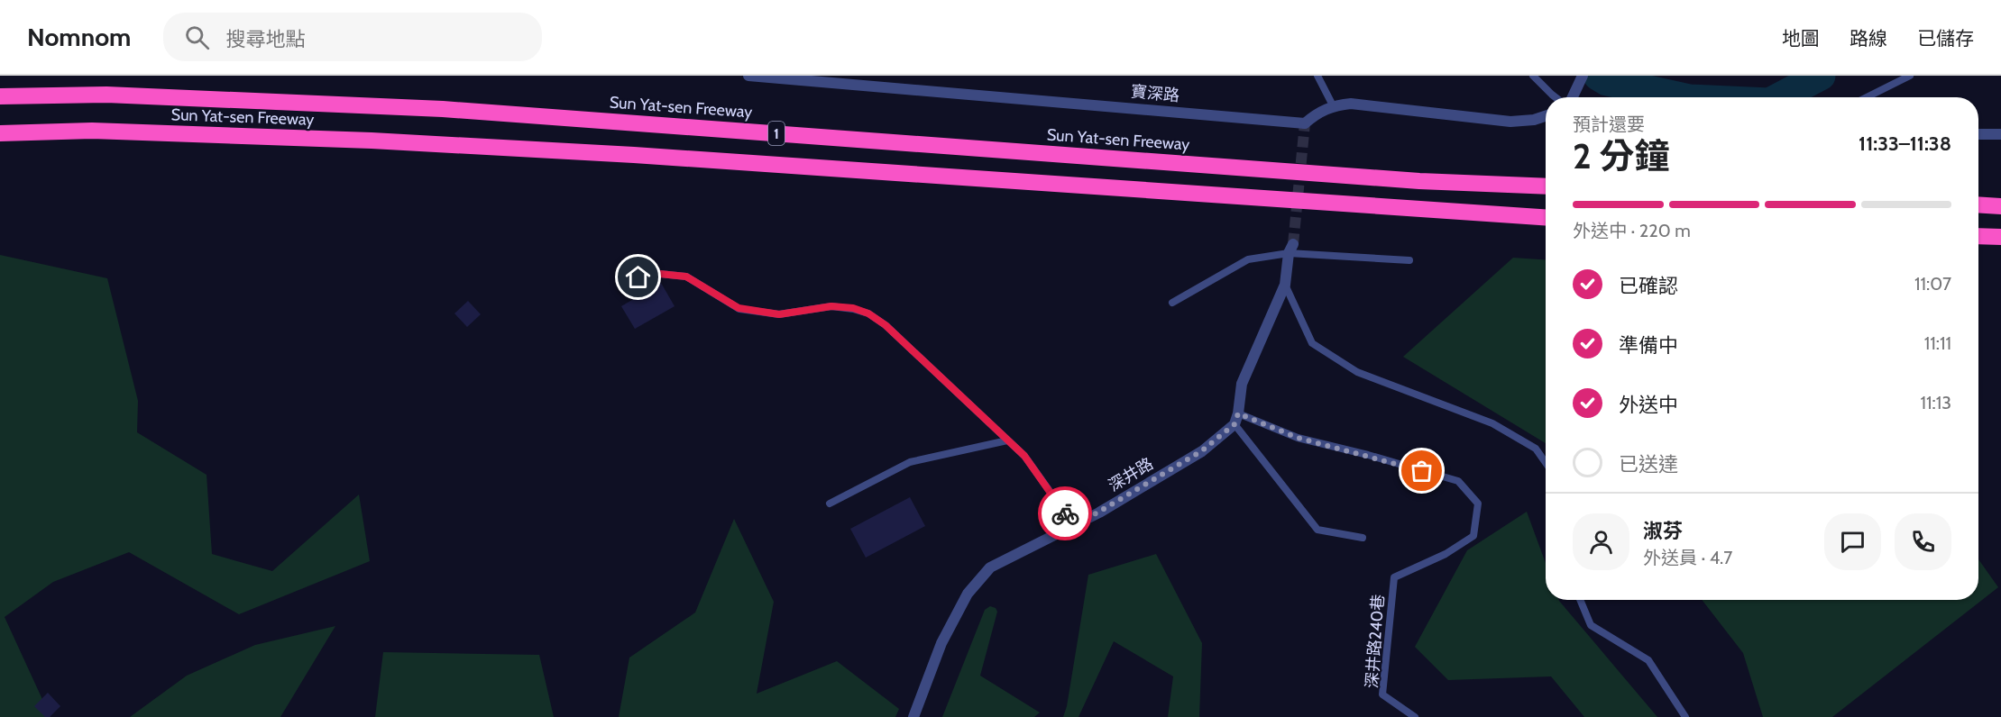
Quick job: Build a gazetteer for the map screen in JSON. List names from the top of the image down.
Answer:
{
  "streets": {
    "highway": ["Sun Yat-sen Freeway", "1"],
    "street": ["寶深路", "深井路"],
    "lane": ["深井路240巷"]
  },
  "page": {
    "header": "Nomnom",
    "search": "搜尋地點",
    "nav": ["地圖", "路線", "已儲存"],
    "heading": ["2 分鐘", "預計還要", "11:33–11:38"],
    "panel": ["淑芬", "外送員 · 4.7"],
    "bar": "外送中 · 220 m",
    "list": [
      ["已確認", "11:07"],
      ["準備中", "11:11"],
      ["外送中", "11:13"],
      "已送達"
    ]
  }
}
